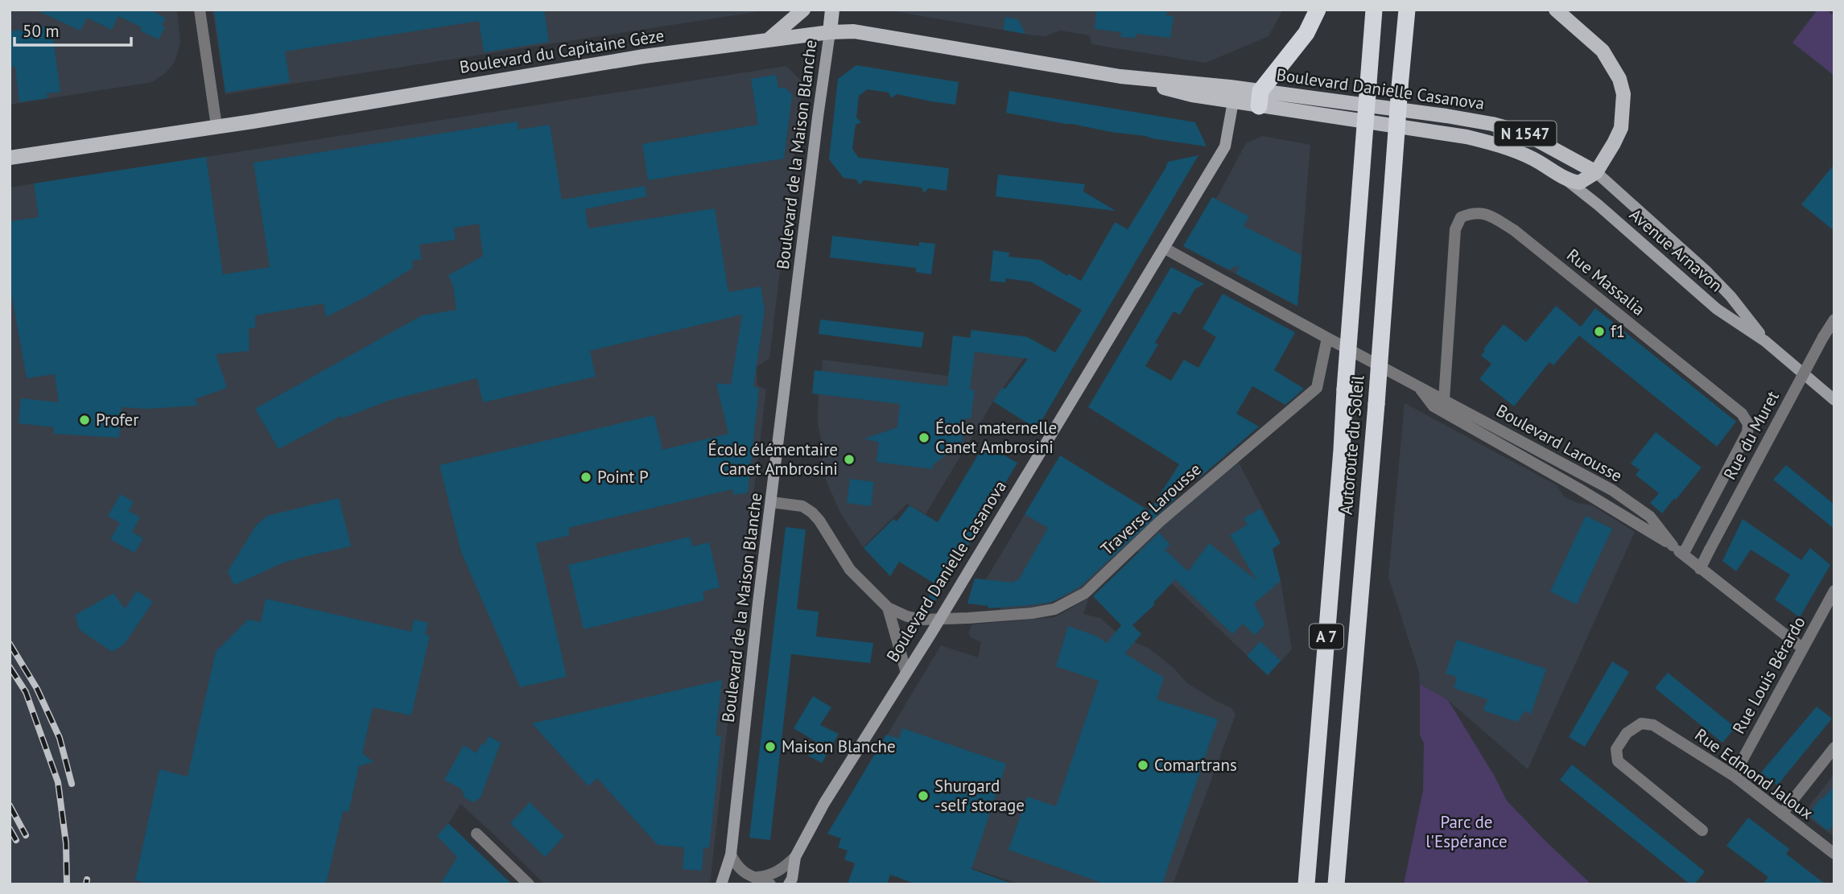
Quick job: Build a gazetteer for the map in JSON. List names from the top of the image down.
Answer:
{
  "streets": {
    "highway": ["Autoroute du Soleil", "A 7"],
    "main road": ["Boulevard du Capitaine Gèze", "Boulevard Danielle Casanova", "N 1547"],
    "street": [
      "Boulevard de la Maison Blanche",
      "Avenue Arnavon",
      "Rue Massalia",
      "Rue du Muret",
      "Boulevard Larousse",
      "Traverse Larousse",
      "Rue Louis Bérardo",
      "Rue Edmond Jaloux"
    ]
  },
  "crossings": [
    ["Boulevard du Capitaine Gèze", "Boulevard Danielle Casanova"],
    ["Boulevard du Capitaine Gèze", "Boulevard de la Maison Blanche"],
    ["Boulevard Danielle Casanova", "Avenue Arnavon"],
    ["Boulevard Danielle Casanova", "Boulevard Larousse"],
    ["Boulevard Danielle Casanova", "Traverse Larousse"],
    ["Rue Massalia", "Boulevard Larousse"],
    ["Rue du Muret", "Boulevard Larousse"],
    ["Boulevard Larousse", "Traverse Larousse"],
    ["Boulevard Larousse", "Rue Louis Bérardo"],
    ["Rue Louis Bérardo", "Rue Edmond Jaloux"]
  ],
  "parks": ["Parc de l'Espérance"],
  "places": [
    "f1",
    "Profer",
    "École maternelle Canet Ambrosini",
    "École élémentaire Canet Ambrosini",
    "Point P",
    "Maison Blanche",
    "Comartrans",
    "Shurgard -self storage"
  ],
  "scale_bar": "50 m"
}
